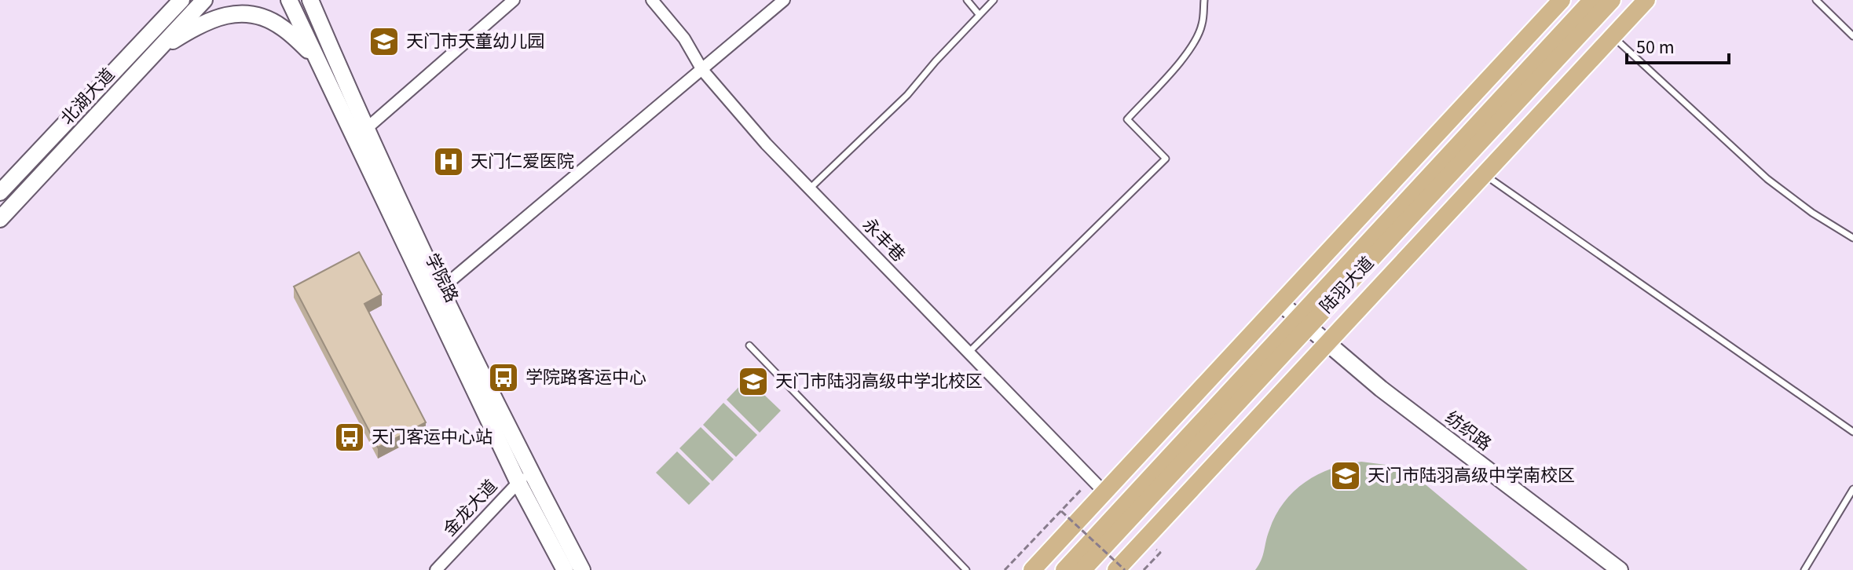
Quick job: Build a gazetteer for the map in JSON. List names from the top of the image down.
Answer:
{
  "streets": {
    "main road": [
      "北湖大道",
      "学院路",
      "陆羽大道",
      "纺织路"
    ],
    "street": ["永丰巷", "金龙大道"]
  },
  "crossings": [
    ["学院路", "金龙大道"],
    ["陆羽大道", "纺织路"]
  ],
  "places": {
    "school or university": ["天门市天童幼儿园", "天门市陆羽高级中学北校区", "天门市陆羽高级中学南校区"],
    "hospital": ["天门仁爱医院"],
    "bus stop": ["学院路客运中心", "天门客运中心站"]
  },
  "scale_bar": "50 m"
}
